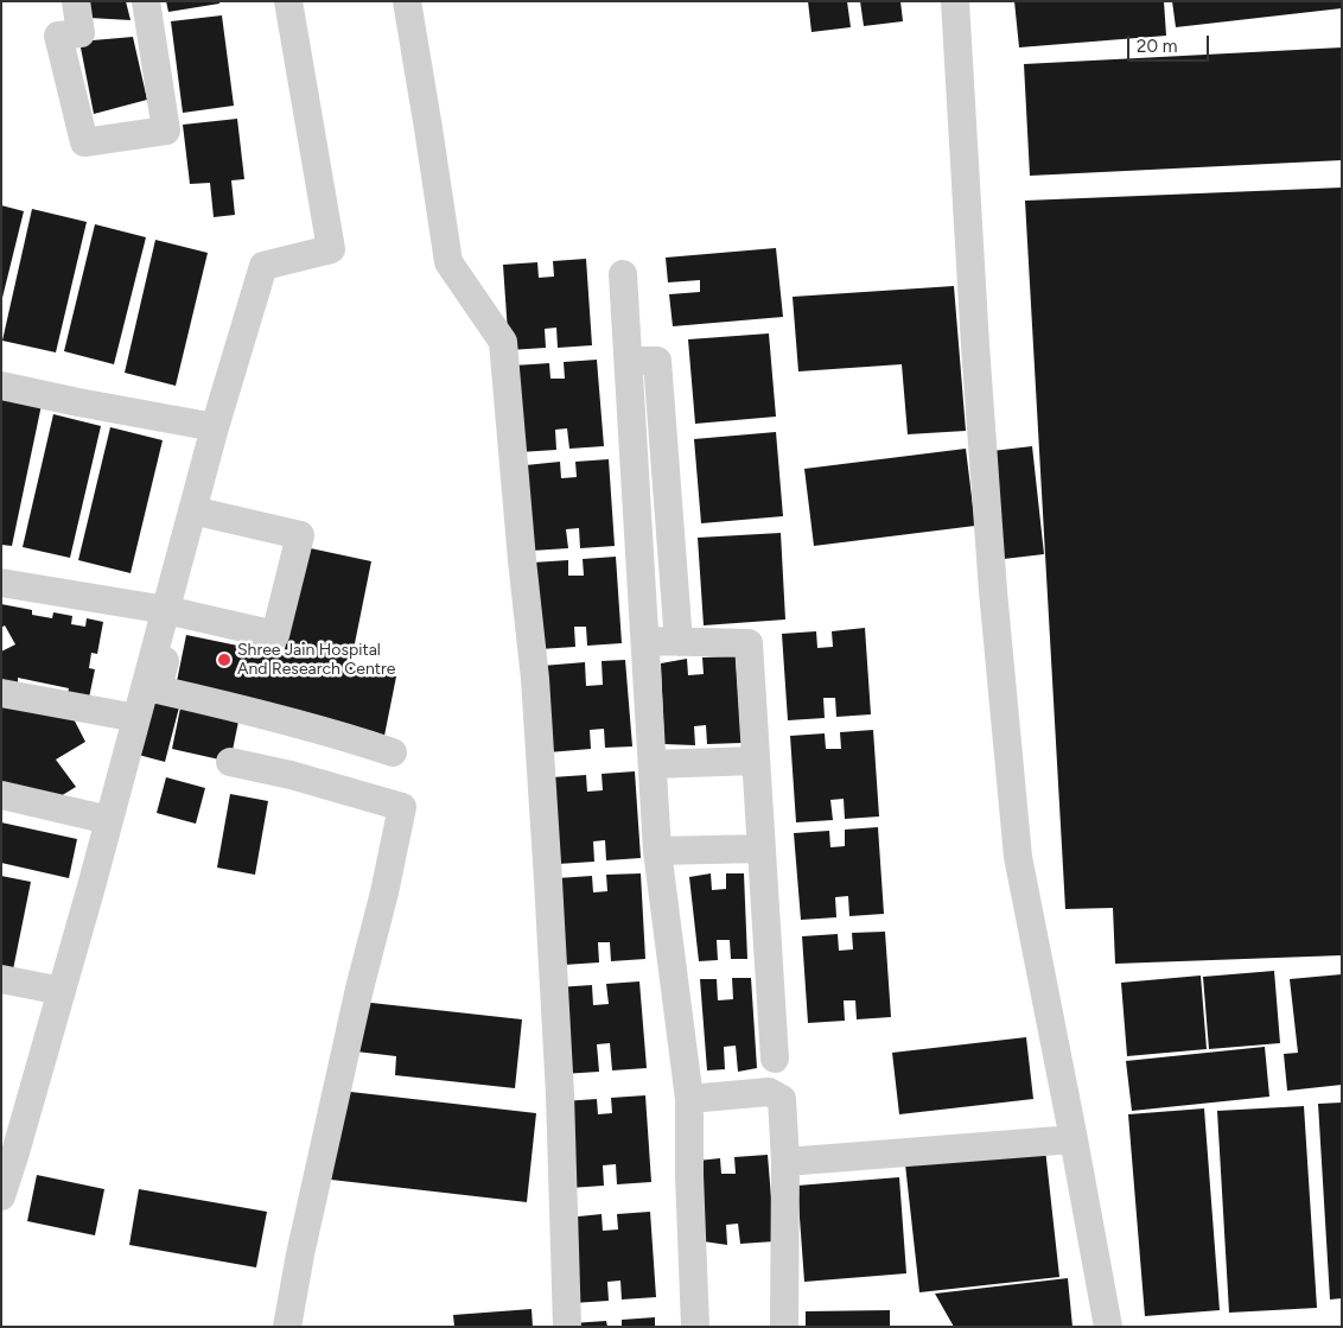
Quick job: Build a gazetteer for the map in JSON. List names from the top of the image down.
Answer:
{
  "places": ["Shree Jain Hospital And Research Centre"],
  "scale_bar": "20 m"
}
